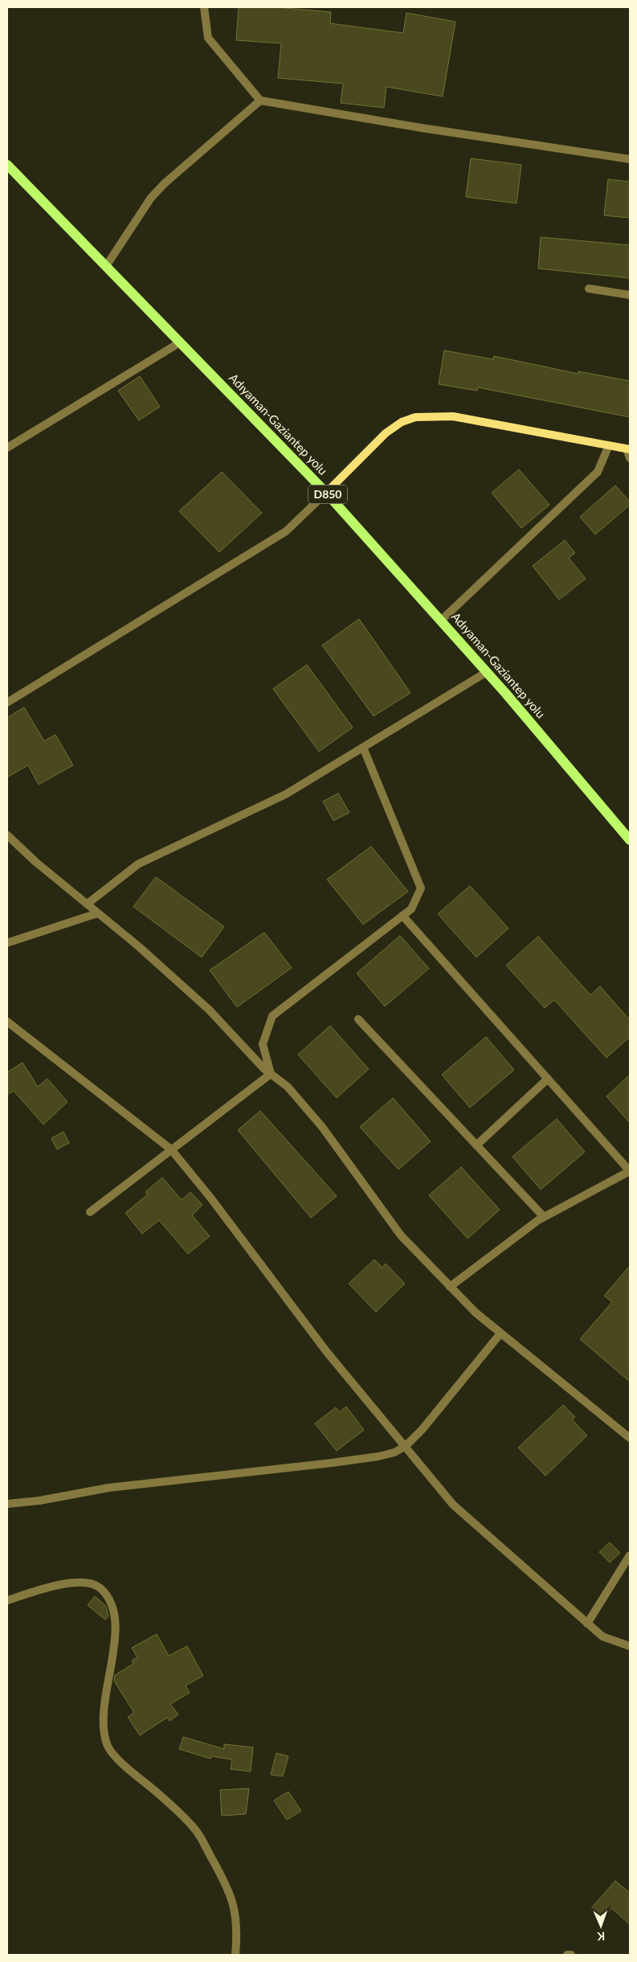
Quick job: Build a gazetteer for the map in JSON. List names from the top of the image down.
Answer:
{
  "streets": {
    "main road": ["Adıyaman-Gaziantep yolu", "D850"]
  },
  "north": "bottom"
}
